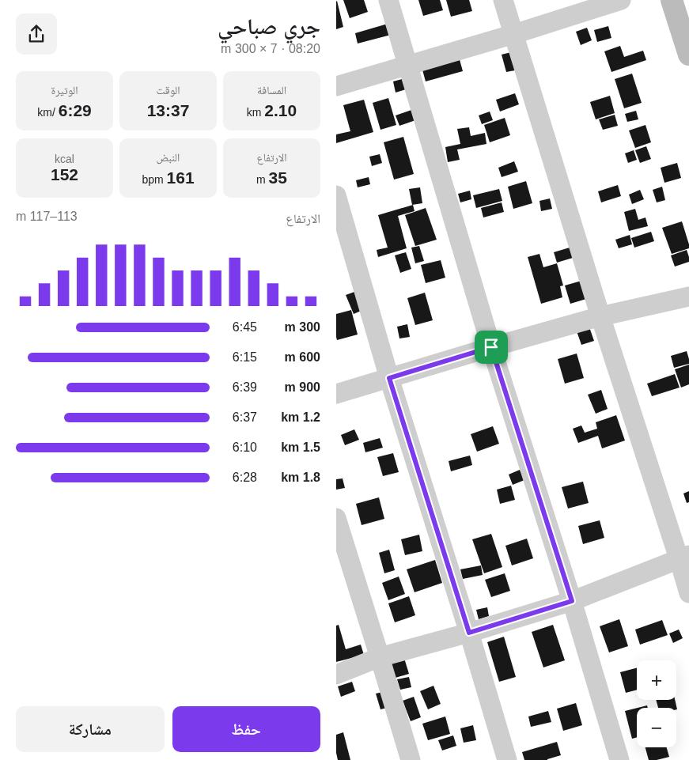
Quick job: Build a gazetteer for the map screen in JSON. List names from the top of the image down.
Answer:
{
  "page": {
    "heading": ["جري صباحي", "08:20 · 7 × 300 m"],
    "stats": [
      ["المسافة", "2.10 km"],
      ["الوقت", "13:37"],
      ["الوتيرة", "6:29 /km"],
      ["الارتفاع", "35 m"],
      ["النبض", "161 bpm"],
      ["kcal", "152"]
    ],
    "chart": ["الارتفاع", "113–117 m"],
    "list": [
      {
        "name": "300 m",
        "note": "6:45"
      },
      {
        "name": "600 m",
        "note": "6:15"
      },
      {
        "name": "900 m",
        "note": "6:39"
      },
      {
        "name": "1.2 km",
        "note": "6:37"
      },
      {
        "name": "1.5 km",
        "note": "6:10"
      },
      {
        "name": "1.8 km",
        "note": "6:28"
      }
    ],
    "map_buttons": ["+", "−"],
    "buttons": ["حفظ", "مشاركة"]
  }
}
